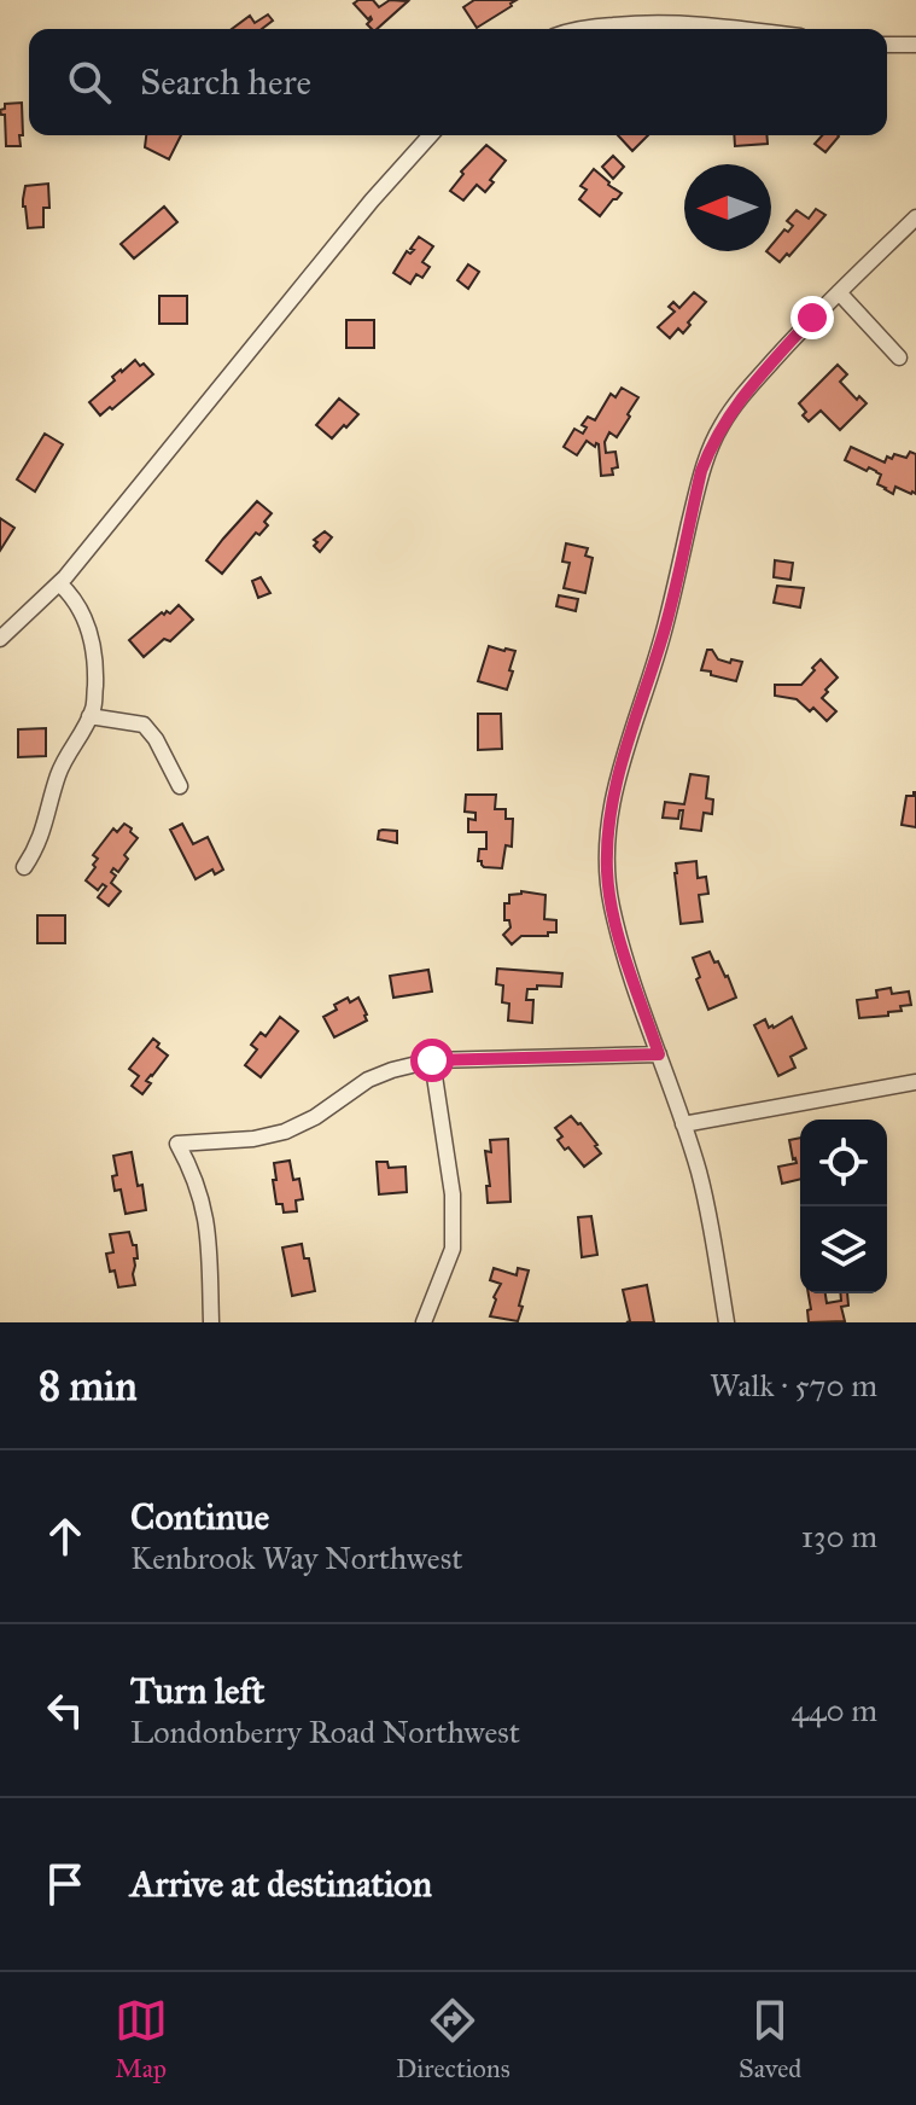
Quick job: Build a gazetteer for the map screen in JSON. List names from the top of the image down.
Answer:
{
  "north": "left",
  "page": {
    "search": "Search here",
    "heading": ["8 min", "Walk · 570 m"],
    "list": [
      ["Continue", "Kenbrook Way Northwest", "130 m"],
      ["Turn left", "Londonberry Road Northwest", "440 m"],
      "Arrive at destination"
    ],
    "nav": ["Map", "Directions", "Saved"]
  }
}
